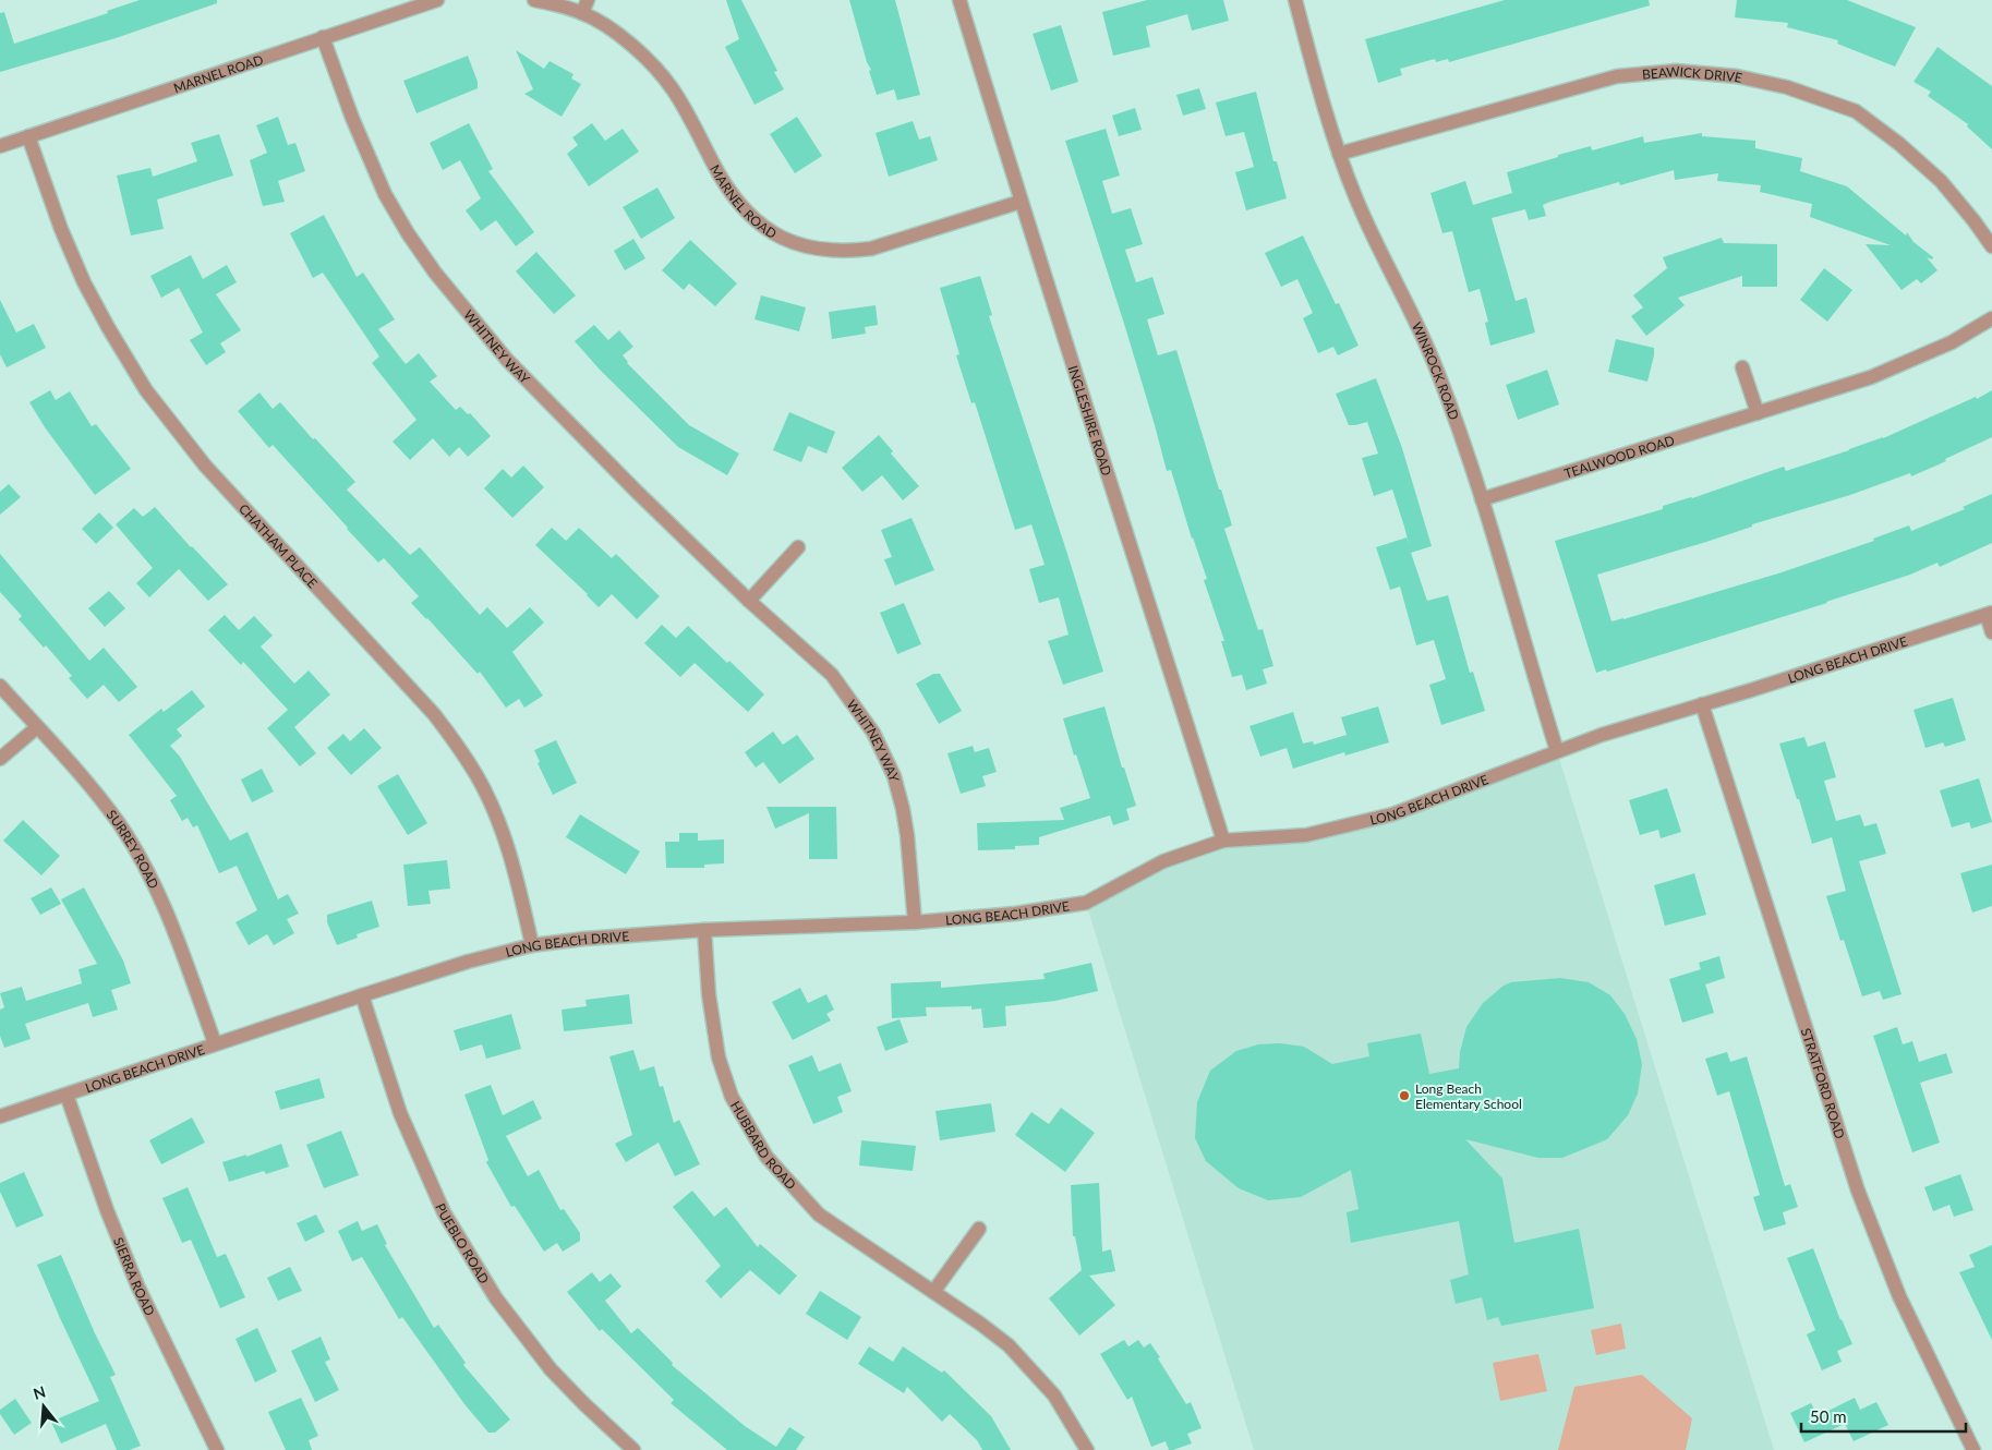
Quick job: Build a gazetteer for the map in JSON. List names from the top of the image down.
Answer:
{
  "streets": {
    "street": [
      "MARNEL ROAD",
      "BEAWICK DRIVE",
      "WHITNEY WAY",
      "WINROCK ROAD",
      "INGLESHIRE ROAD",
      "TEALWOOD ROAD",
      "CHATHAM PLACE",
      "LONG BEACH DRIVE",
      "SURREY ROAD",
      "STRATFORD ROAD",
      "HUBBARD ROAD",
      "PUEBLO ROAD",
      "SIERRA ROAD"
    ]
  },
  "crossings": [
    ["MARNEL ROAD", "WHITNEY WAY"],
    ["MARNEL ROAD", "INGLESHIRE ROAD"],
    ["MARNEL ROAD", "CHATHAM PLACE"],
    ["BEAWICK DRIVE", "WINROCK ROAD"],
    ["WHITNEY WAY", "LONG BEACH DRIVE"],
    ["WINROCK ROAD", "TEALWOOD ROAD"],
    ["WINROCK ROAD", "LONG BEACH DRIVE"],
    ["INGLESHIRE ROAD", "LONG BEACH DRIVE"],
    ["CHATHAM PLACE", "LONG BEACH DRIVE"],
    ["LONG BEACH DRIVE", "SURREY ROAD"],
    ["LONG BEACH DRIVE", "STRATFORD ROAD"],
    ["LONG BEACH DRIVE", "HUBBARD ROAD"],
    ["LONG BEACH DRIVE", "PUEBLO ROAD"],
    ["LONG BEACH DRIVE", "SIERRA ROAD"]
  ],
  "places": ["Long Beach Elementary School"],
  "scale_bar": "50 m",
  "north": "top"
}
